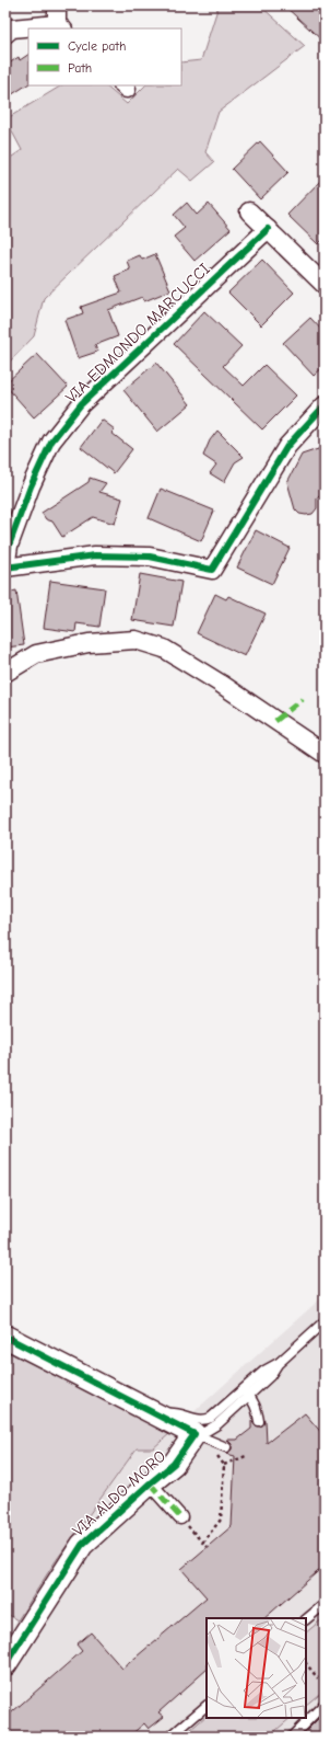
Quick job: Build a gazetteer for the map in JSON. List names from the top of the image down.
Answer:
{
  "streets": {
    "street": ["VIA EDMONDO MARCUCCI", "VIA ALDO MORO"]
  },
  "legend": ["Cycle path", "Path"]
}
